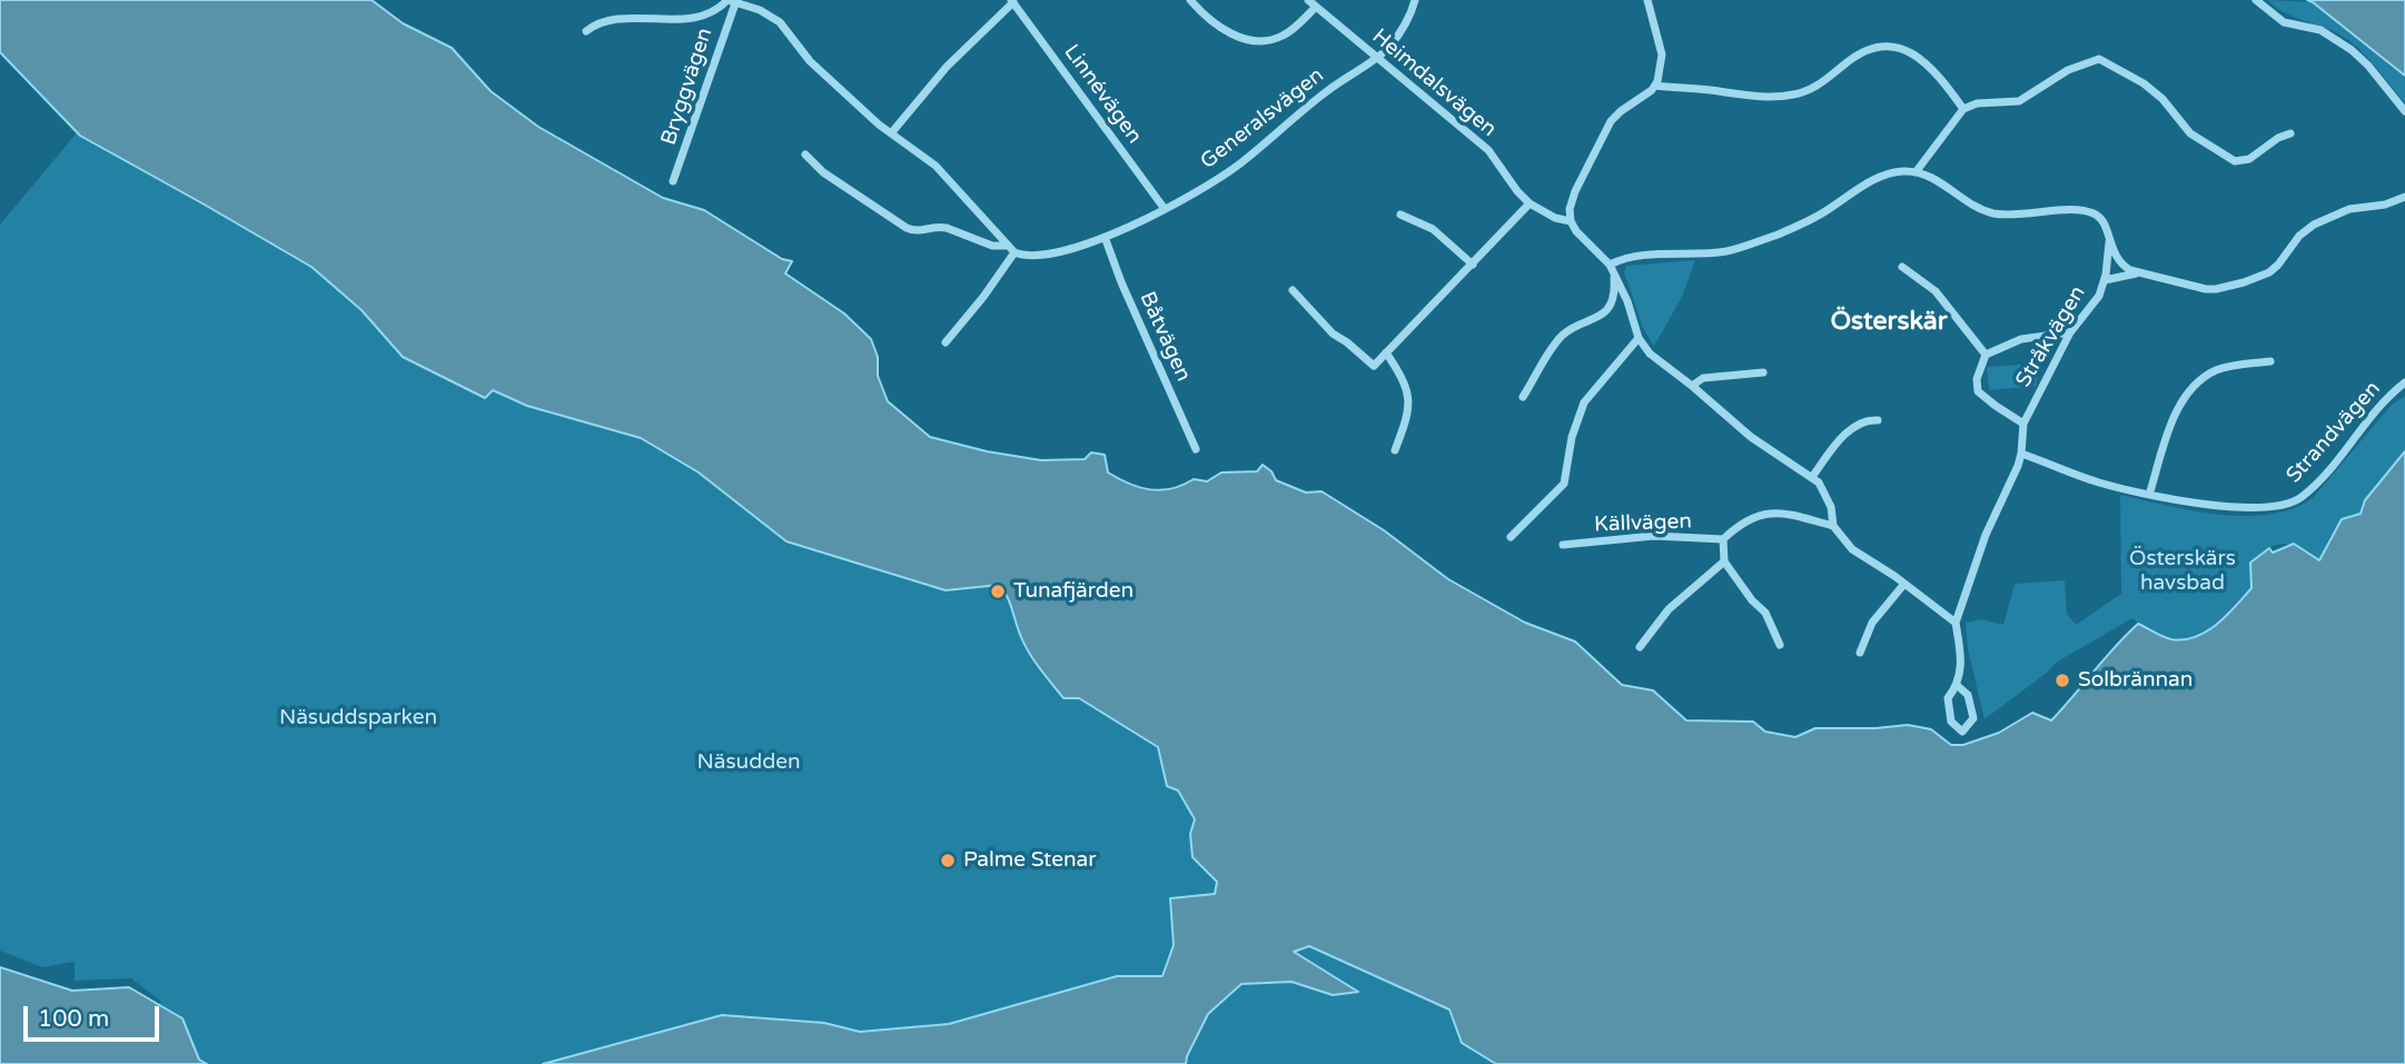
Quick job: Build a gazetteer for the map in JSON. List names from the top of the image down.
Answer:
{
  "streets": {
    "street": [
      "Heimdalsvägen",
      "Bryggvägen",
      "Linnévägen",
      "Generalsvägen",
      "Båtvägen",
      "Stråkvägen",
      "Strandvägen",
      "Källvägen"
    ]
  },
  "crossings": [
    ["Heimdalsvägen", "Generalsvägen"],
    ["Linnévägen", "Generalsvägen"],
    ["Generalsvägen", "Båtvägen"],
    ["Stråkvägen", "Strandvägen"]
  ],
  "districts": ["Österskär"],
  "parks": ["Österskärs havsbad", "Näsuddsparken", "Näsudden"],
  "places": ["Tunafjärden", "Solbrännan", "Palme Stenar"],
  "scale_bar": "100 m"
}
